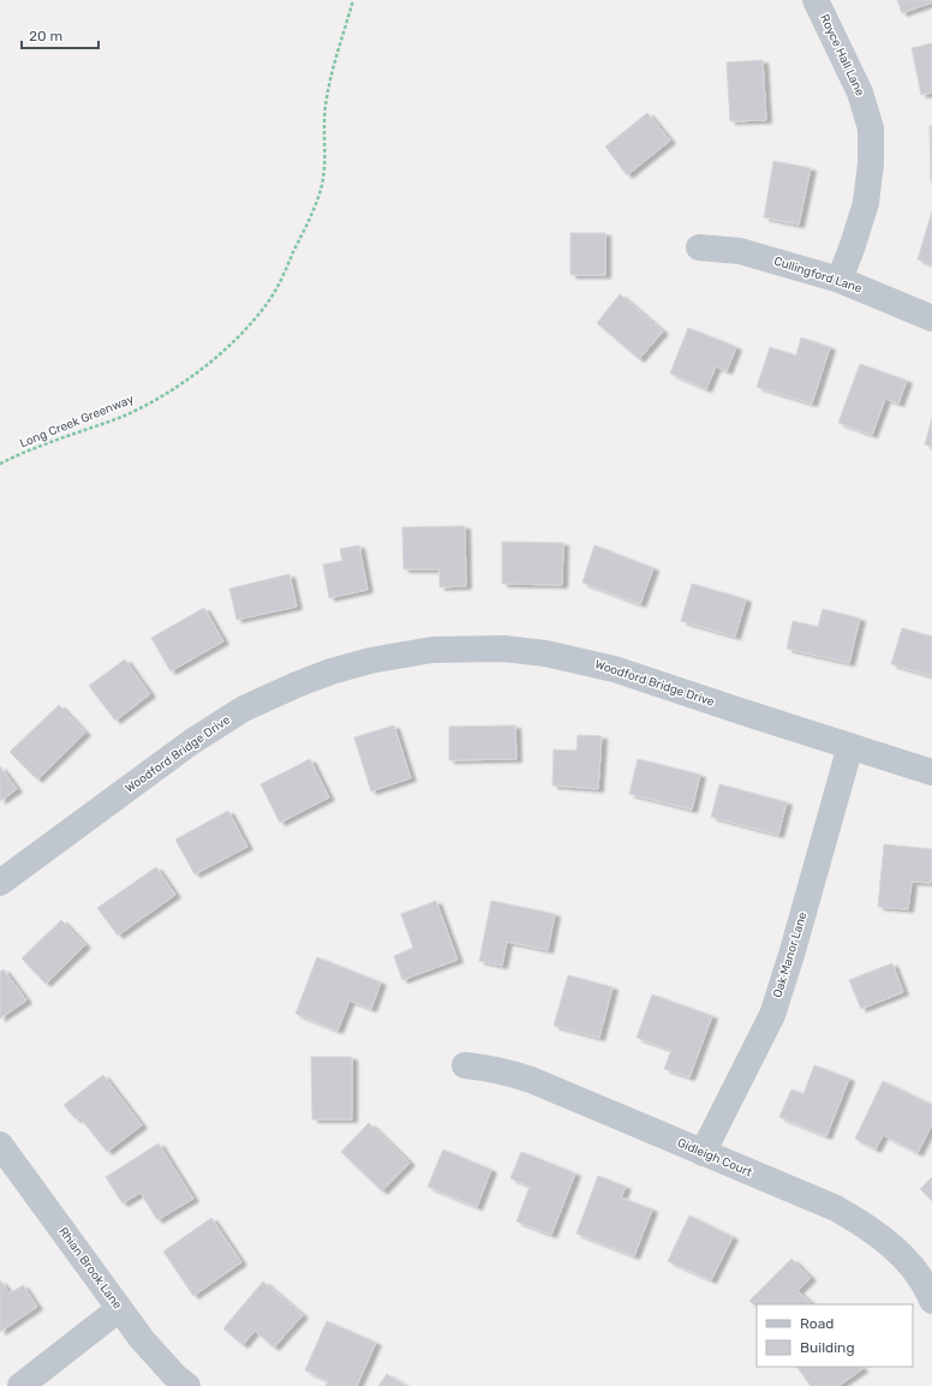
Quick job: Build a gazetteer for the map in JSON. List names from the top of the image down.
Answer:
{
  "streets": {
    "street": [
      "Royce Hall Lane",
      "Cullingford Lane",
      "Woodford Bridge Drive",
      "Oak Manor Lane",
      "Gidleigh Court",
      "Rhian Brook Lane"
    ],
    "path": ["Long Creek Greenway"]
  },
  "crossings": [
    ["Royce Hall Lane", "Cullingford Lane"],
    ["Woodford Bridge Drive", "Oak Manor Lane"],
    ["Oak Manor Lane", "Gidleigh Court"]
  ],
  "legend": ["Road", "Building"],
  "scale_bar": "20 m"
}
